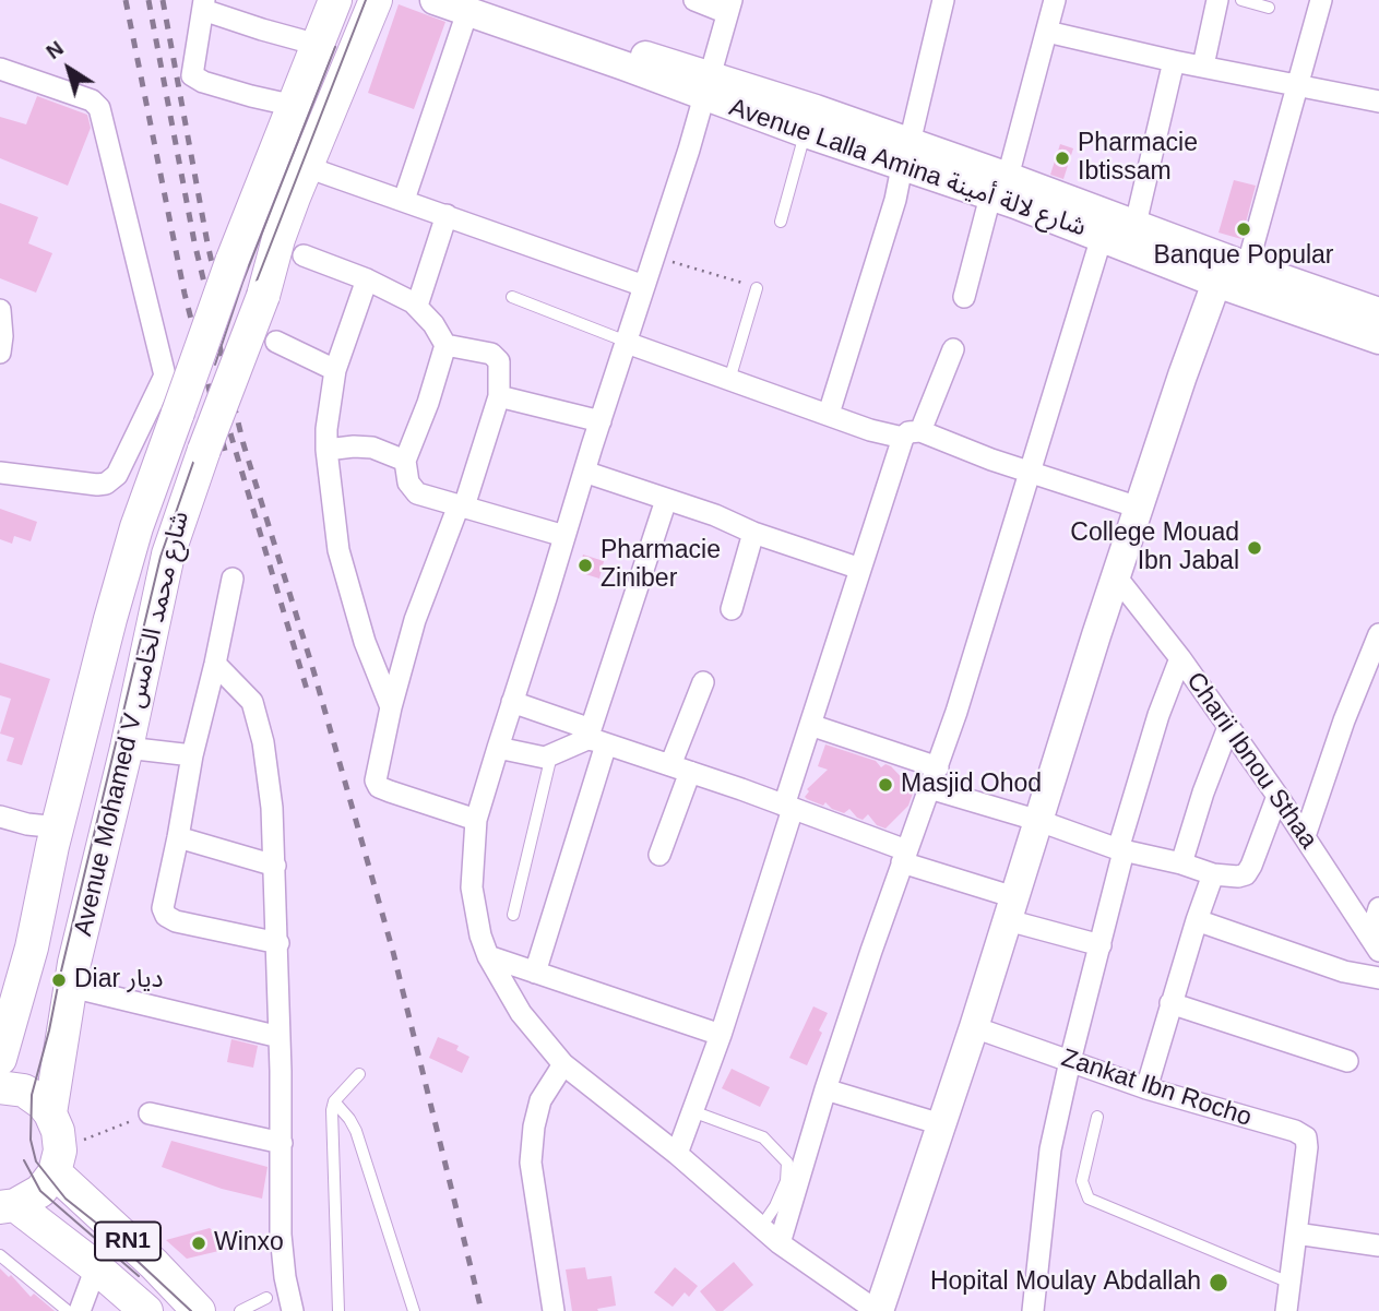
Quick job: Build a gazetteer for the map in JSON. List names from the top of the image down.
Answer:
{
  "streets": {
    "main road": ["Avenue Mohamed V شارع محمد الخامس", "RN1"],
    "street": ["Avenue Lalla Amina شارع لالة أمينة", "Charii Ibnou Sthaa", "Zankat Ibn Rocho"]
  },
  "places": [
    "Pharmacie Ibtissam",
    "Banque Popular",
    "College Mouad Ibn Jabal",
    "Pharmacie Ziniber",
    "Masjid Ohod",
    "Diar ديار",
    "Winxo",
    "Hopital Moulay Abdallah"
  ],
  "north": "top left"
}
